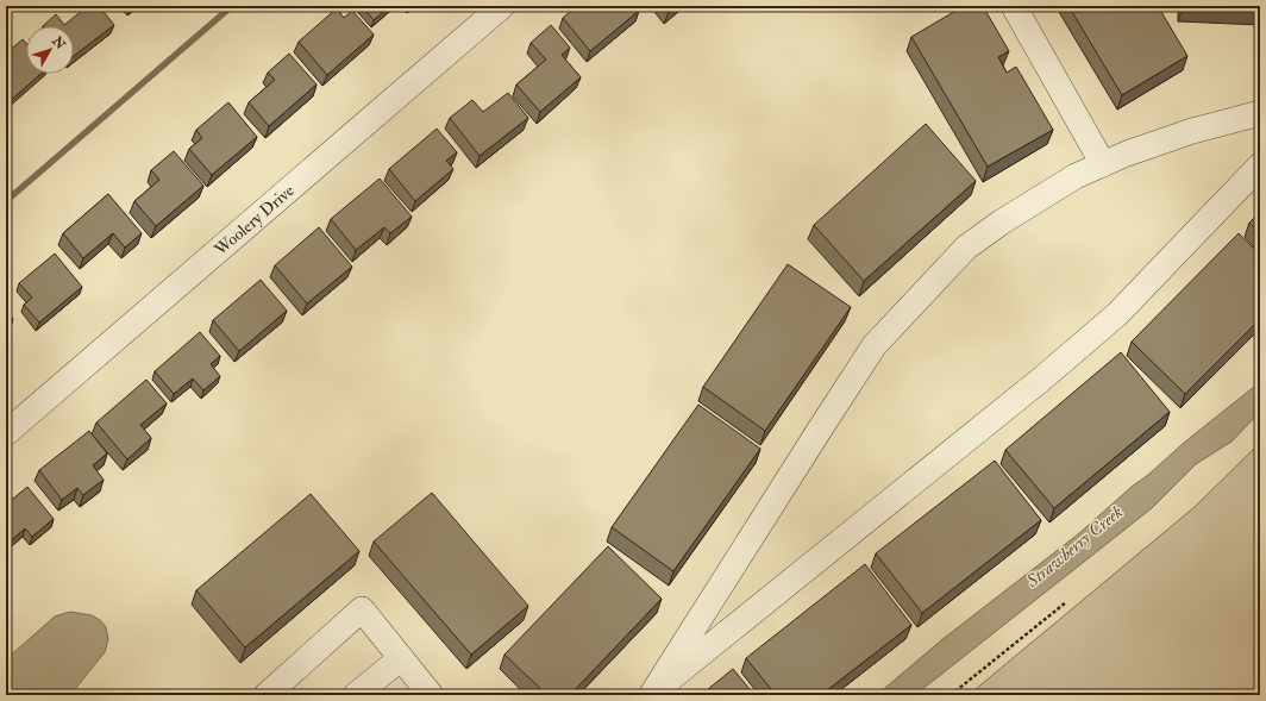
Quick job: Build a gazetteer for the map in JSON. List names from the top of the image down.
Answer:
{
  "streets": {
    "street": ["Woolery Drive"]
  },
  "water": ["Strawberry Creek"],
  "north": "top right"
}
